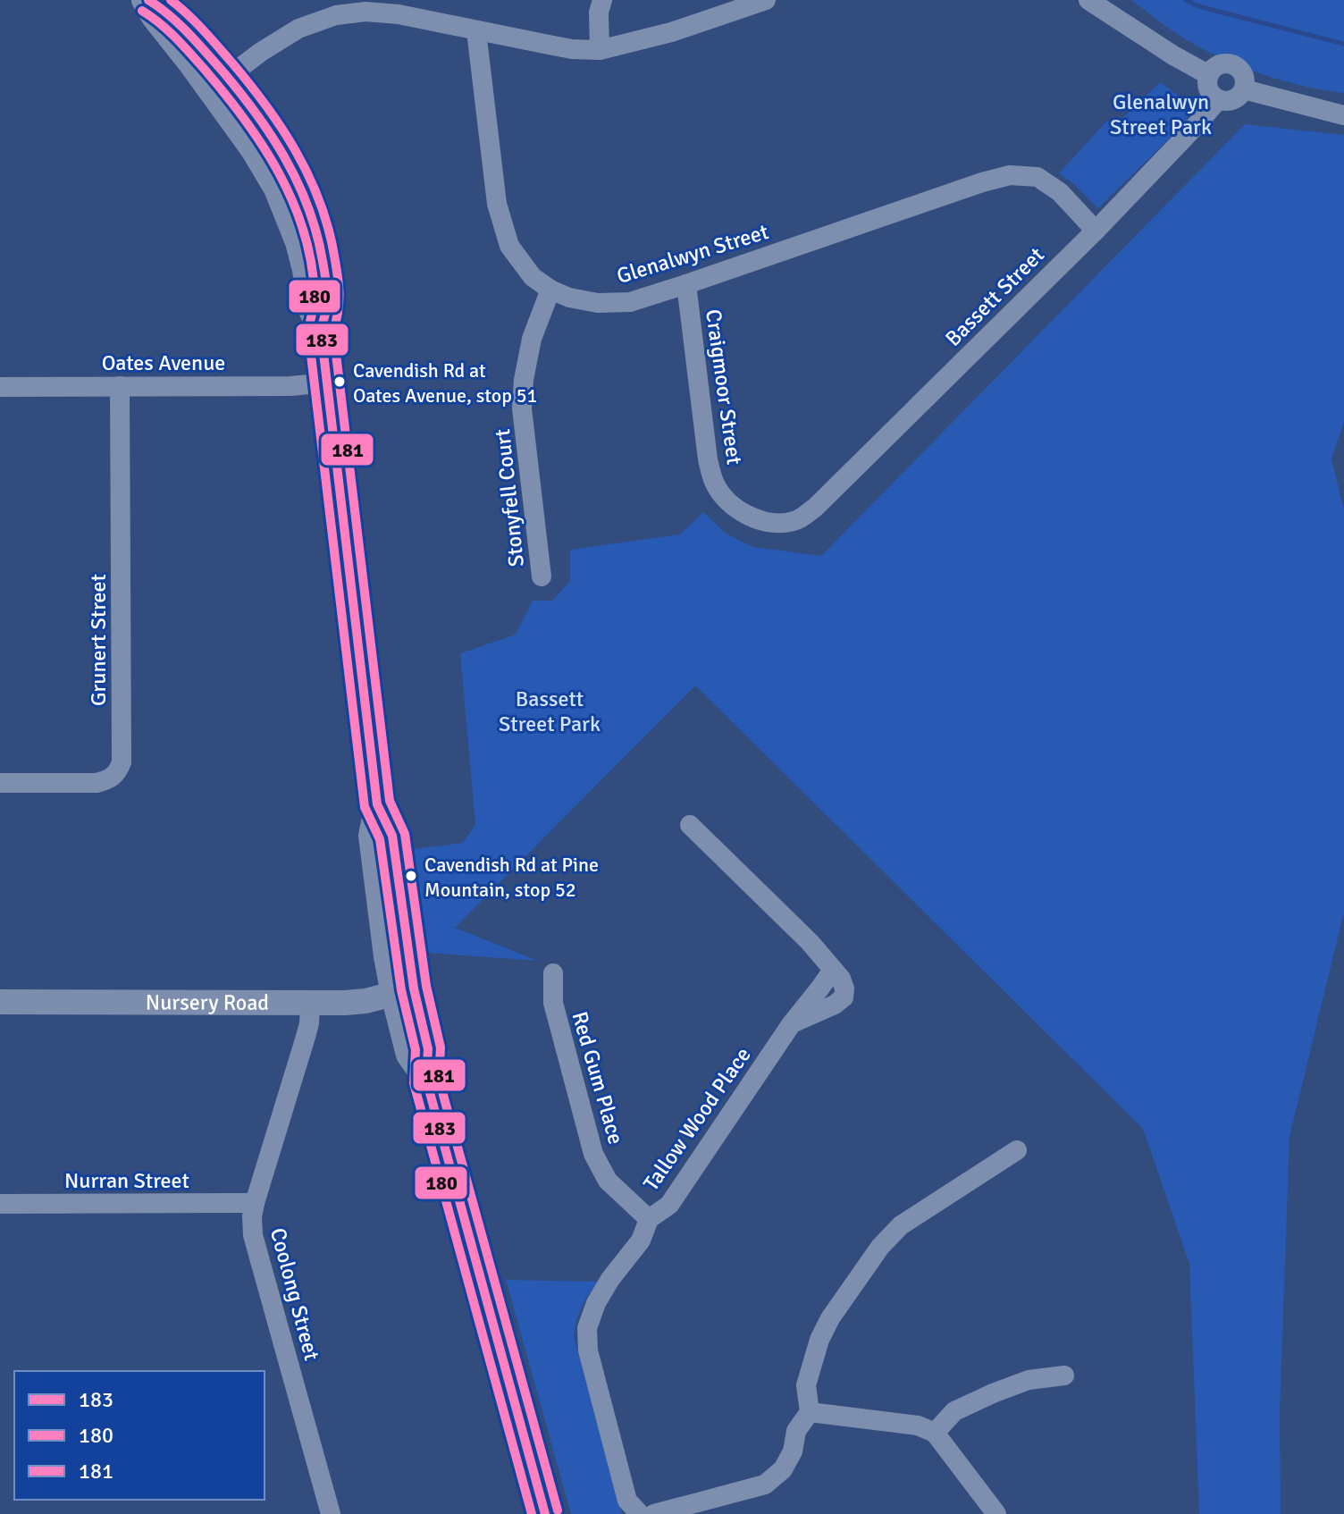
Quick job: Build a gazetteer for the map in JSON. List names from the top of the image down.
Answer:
{
  "streets": {
    "main road": ["Nursery Road"],
    "street": [
      "Glenalwyn Street",
      "Bassett Street",
      "Oates Avenue",
      "Craigmoor Street",
      "Stonyfell Court",
      "Grunert Street",
      "Red Gum Place",
      "Tallow Wood Place",
      "Nurran Street",
      "Coolong Street"
    ]
  },
  "crossings": [
    ["Glenalwyn Street", "Bassett Street"],
    ["Glenalwyn Street", "Craigmoor Street"],
    ["Glenalwyn Street", "Stonyfell Court"],
    ["Bassett Street", "Craigmoor Street"],
    ["Oates Avenue", "Grunert Street"],
    ["Nursery Road", "Coolong Street"],
    ["Red Gum Place", "Tallow Wood Place"],
    ["Nurran Street", "Coolong Street"]
  ],
  "parks": ["Glenalwyn Street Park", "Bassett Street Park"],
  "places": ["Cavendish Rd at Oates Avenue, stop 51", "Cavendish Rd at Pine Mountain, stop 52"],
  "lines": ["transit line 183", "transit line 181", "transit line 180"],
  "legend": ["183", "180", "181"]
}
